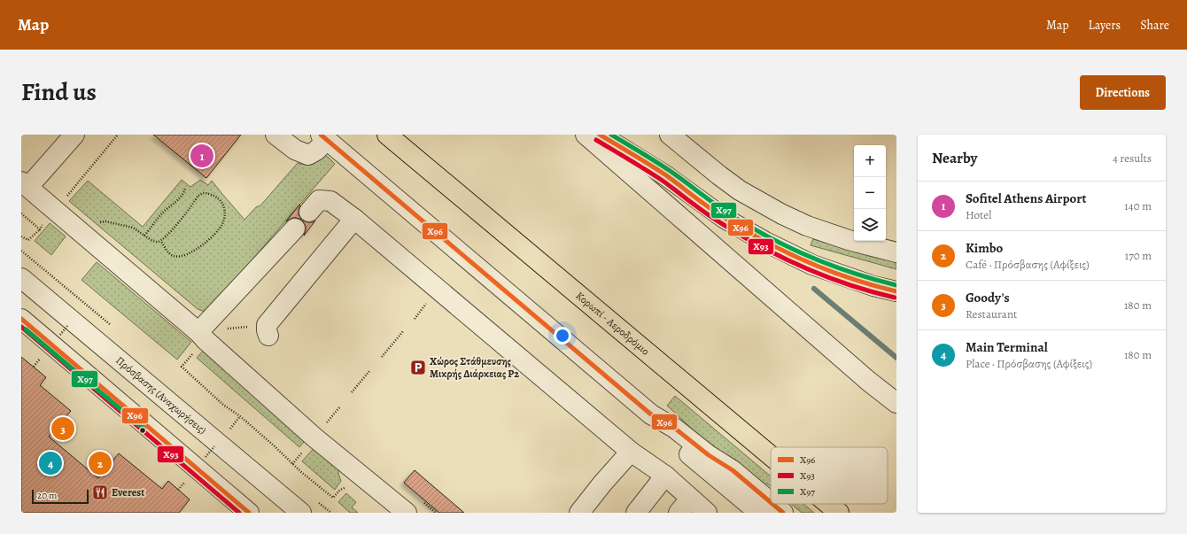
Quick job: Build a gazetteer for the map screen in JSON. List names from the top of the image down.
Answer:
{
  "streets": {
    "highway": ["Κορωπί - Αεροδρόμιο"],
    "street": ["Πρόσβασης (Αναχωρήσεις)"]
  },
  "places": {
    "parking": ["Χώρος Στάθμευσης Μικρής Διάρκειας P2"],
    "restaurant": ["Everest"]
  },
  "lines": ["transit line Χ96", "transit line X97", "transit line X93"],
  "legend": ["Χ96", "X93", "X97"],
  "scale_bar": "20 m",
  "page": {
    "header": "Map",
    "nav": ["Map", "Layers", "Share"],
    "title": "Find us",
    "buttons": "Directions",
    "heading": ["Nearby", "4 results"],
    "pins": [
      "1",
      "3",
      "2",
      "4"
    ],
    "map_buttons": ["+", "−"],
    "list": [
      {
        "mark": "1",
        "name": "Sofitel Athens Airport",
        "note": "Hotel",
        "value": "140 m"
      },
      {
        "mark": "2",
        "name": "Kimbo",
        "note": "Café · Πρόσβασης (Αφίξεις)",
        "value": "170 m"
      },
      {
        "mark": "3",
        "name": "Goody's",
        "note": "Restaurant",
        "value": "180 m"
      },
      {
        "mark": "4",
        "name": "Main Terminal",
        "note": "Place · Πρόσβασης (Αφίξεις)",
        "value": "180 m"
      }
    ],
    "scale": "20 m"
  }
}
